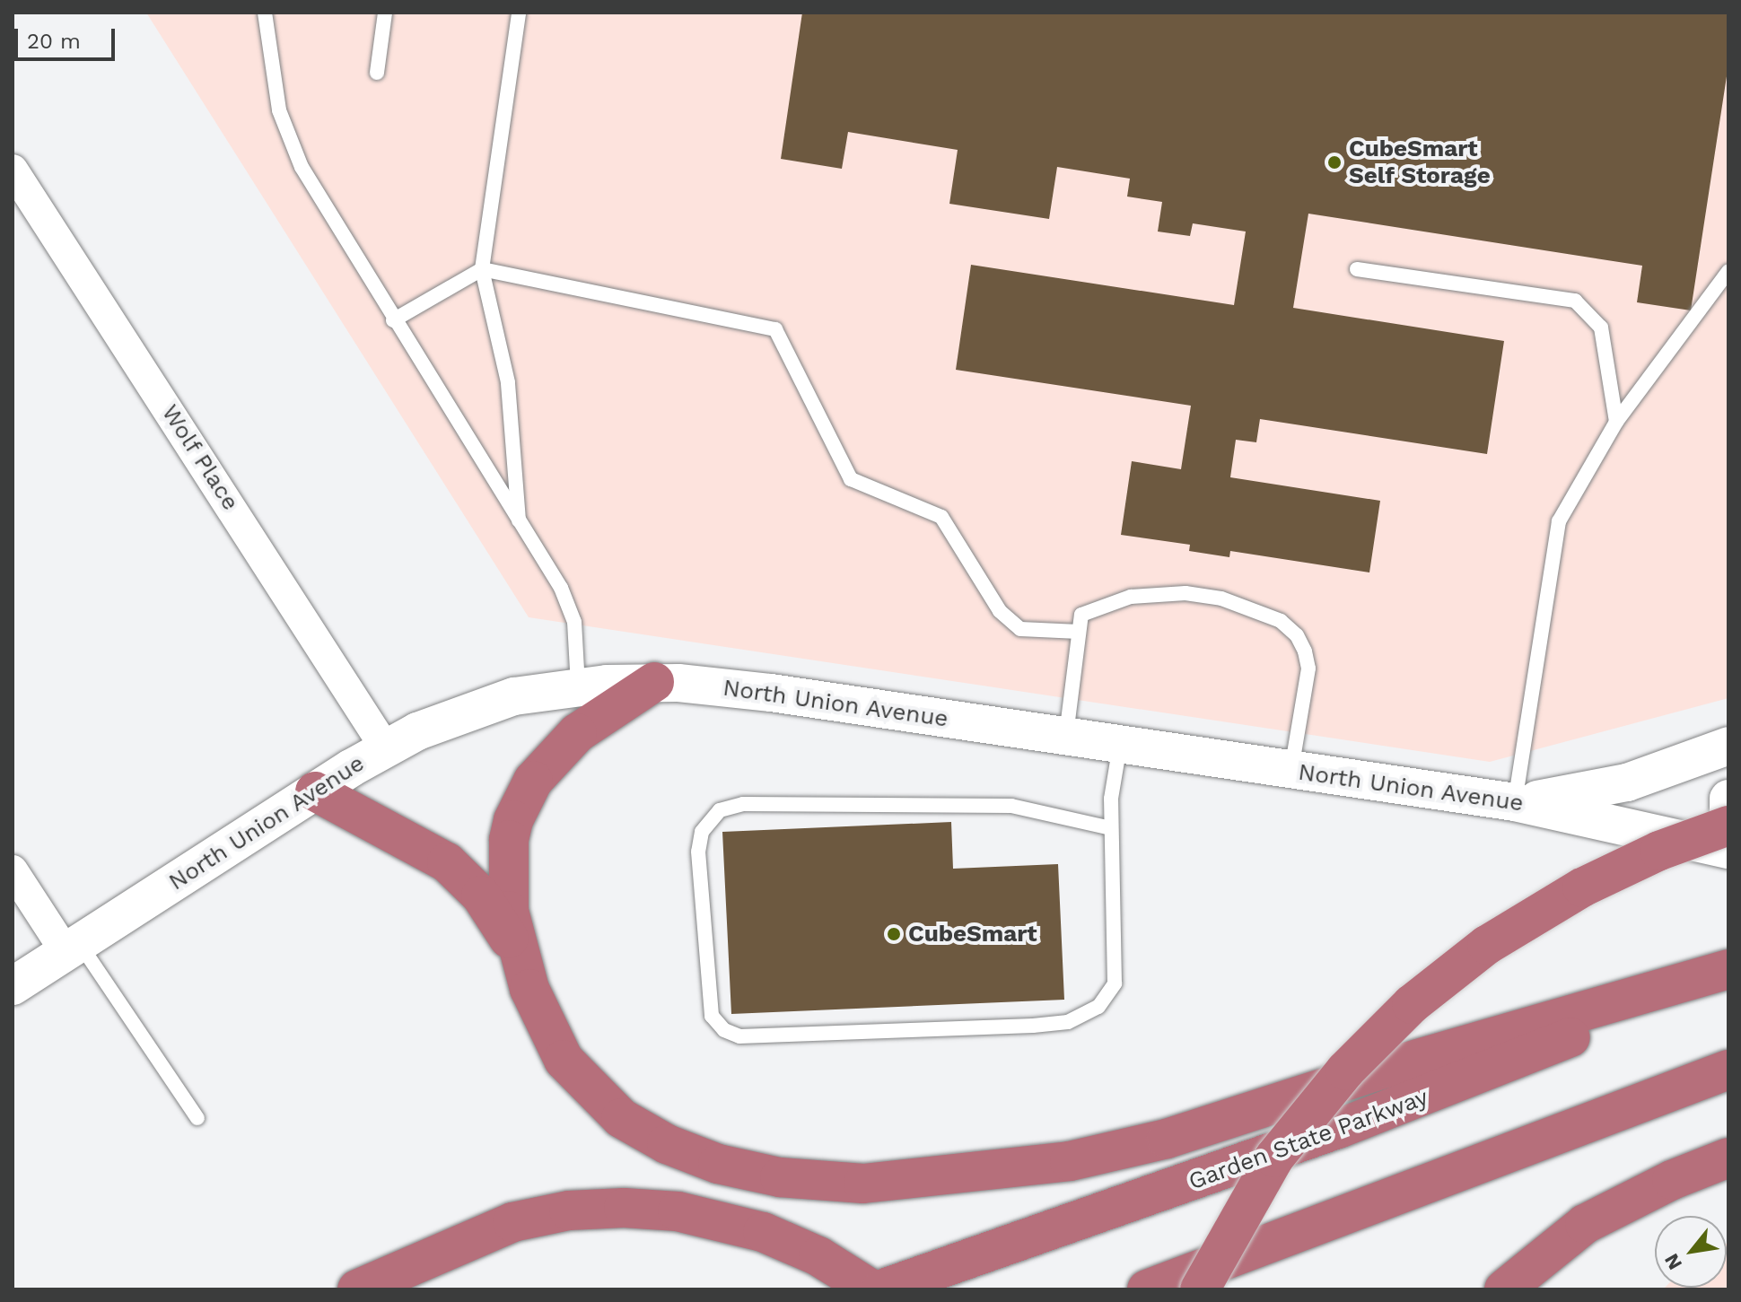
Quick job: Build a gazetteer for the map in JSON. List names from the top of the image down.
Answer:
{
  "streets": {
    "highway": ["Garden State Parkway"],
    "street": ["Wolf Place", "North Union Avenue"]
  },
  "crossings": [
    ["Wolf Place", "North Union Avenue"]
  ],
  "places": ["CubeSmart Self Storage", "CubeSmart"],
  "scale_bar": "20 m",
  "north": "bottom left"
}
